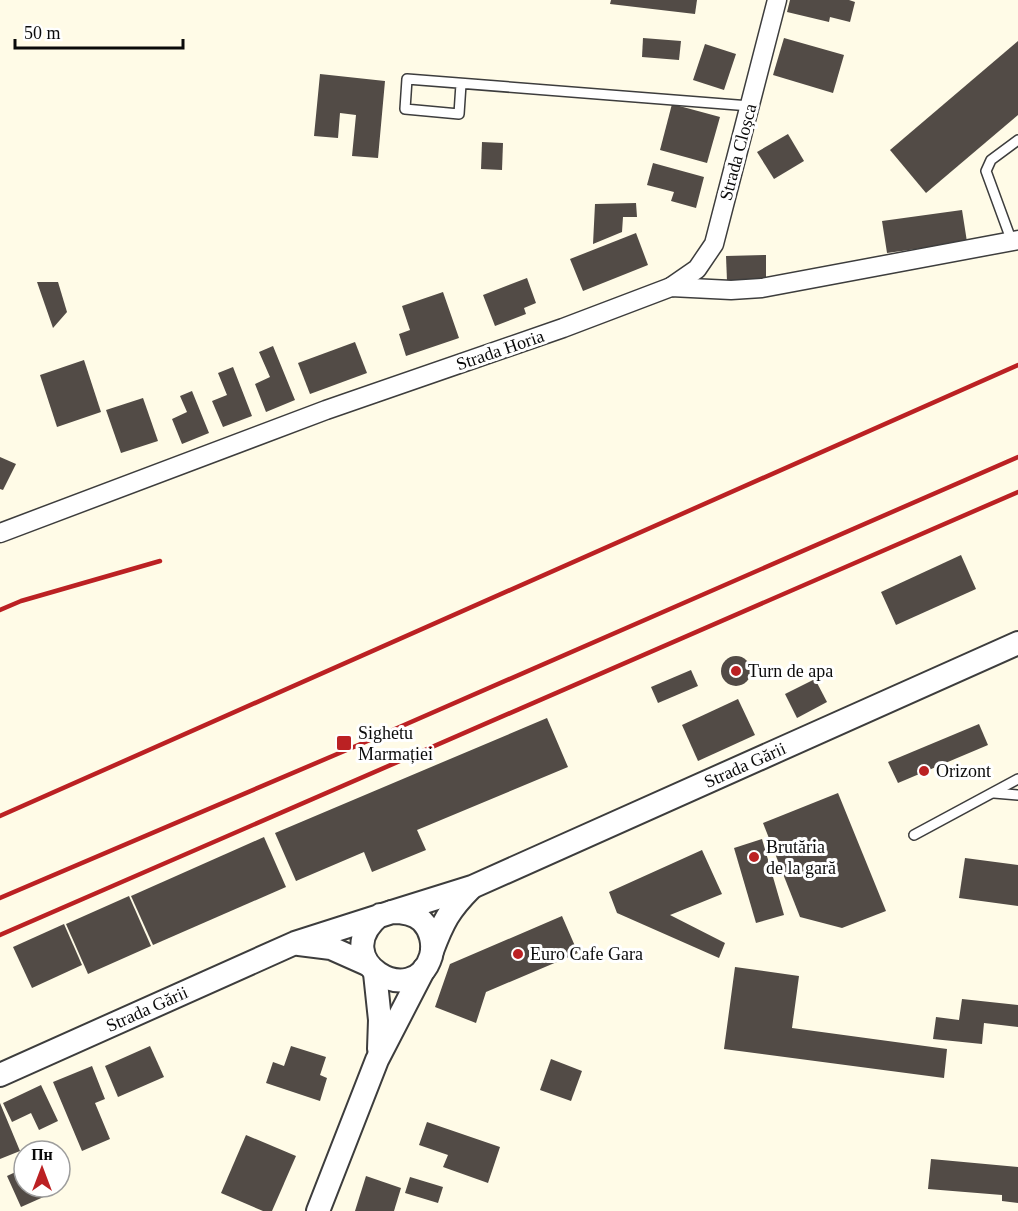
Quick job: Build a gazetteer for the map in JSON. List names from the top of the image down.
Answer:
{
  "streets": {
    "street": ["Strada Cloșca", "Strada Horia", "Strada Gării"]
  },
  "crossings": [
    ["Strada Cloșca", "Strada Horia"]
  ],
  "places": {
    "other": [
      "Turn de apa",
      "Orizont",
      "Brutăria de la gară",
      "Euro Cafe Gara"
    ],
    "transit": ["Sighetu Marmației"]
  },
  "scale_bar": "50 m",
  "north": "top"
}
